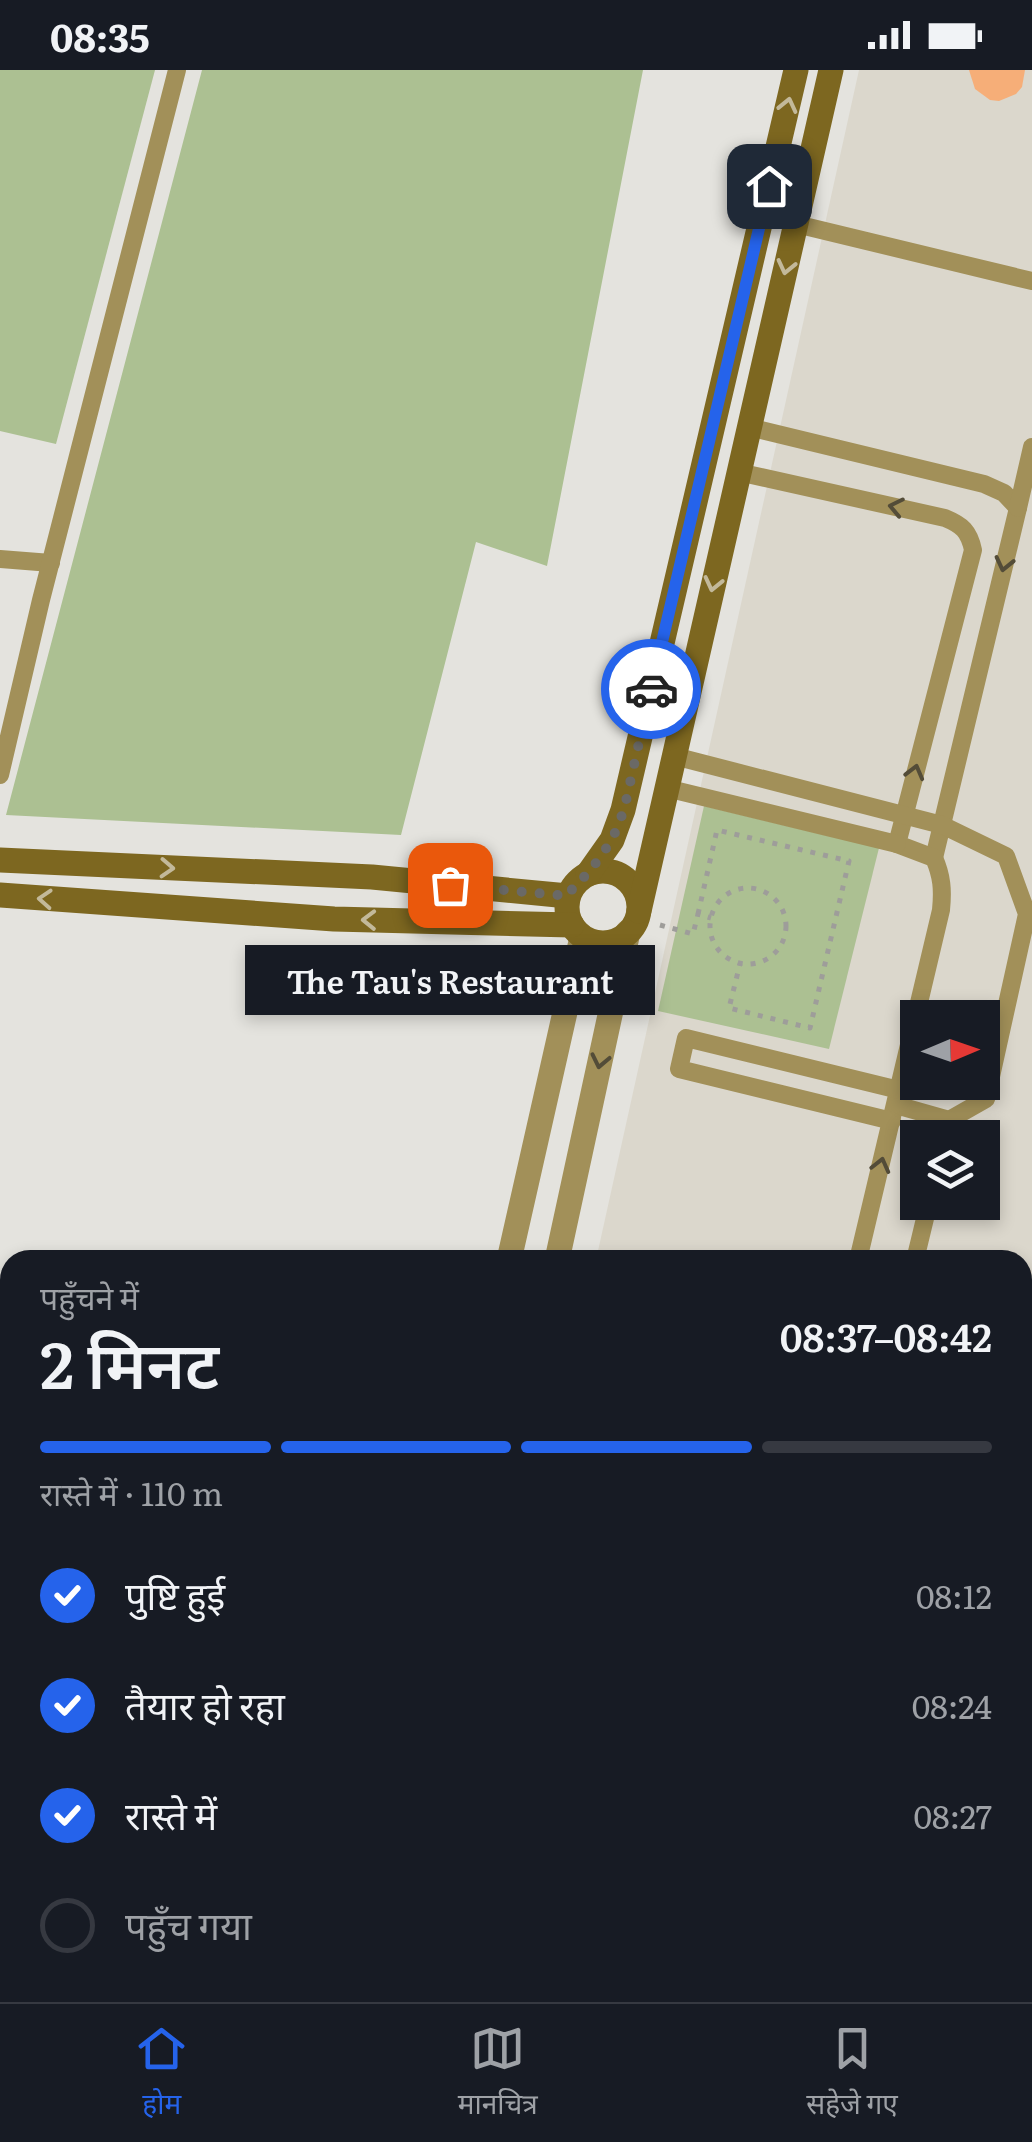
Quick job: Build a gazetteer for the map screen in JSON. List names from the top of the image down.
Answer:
{
  "places": ["The Tau's Restaurant"],
  "north": "right",
  "page": {
    "status": "08:35",
    "bubble": "The Tau's Restaurant",
    "heading": ["2 मिनट", "पहुँचने में", "08:37–08:42"],
    "bar": "रास्ते में · 110 m",
    "list": [
      ["पुष्टि हुई", "08:12"],
      ["तैयार हो रहा", "08:24"],
      ["रास्ते में", "08:27"],
      "पहुँच गया"
    ],
    "tabs": ["होम", "मानचित्र", "सहेजे गए"]
  }
}
